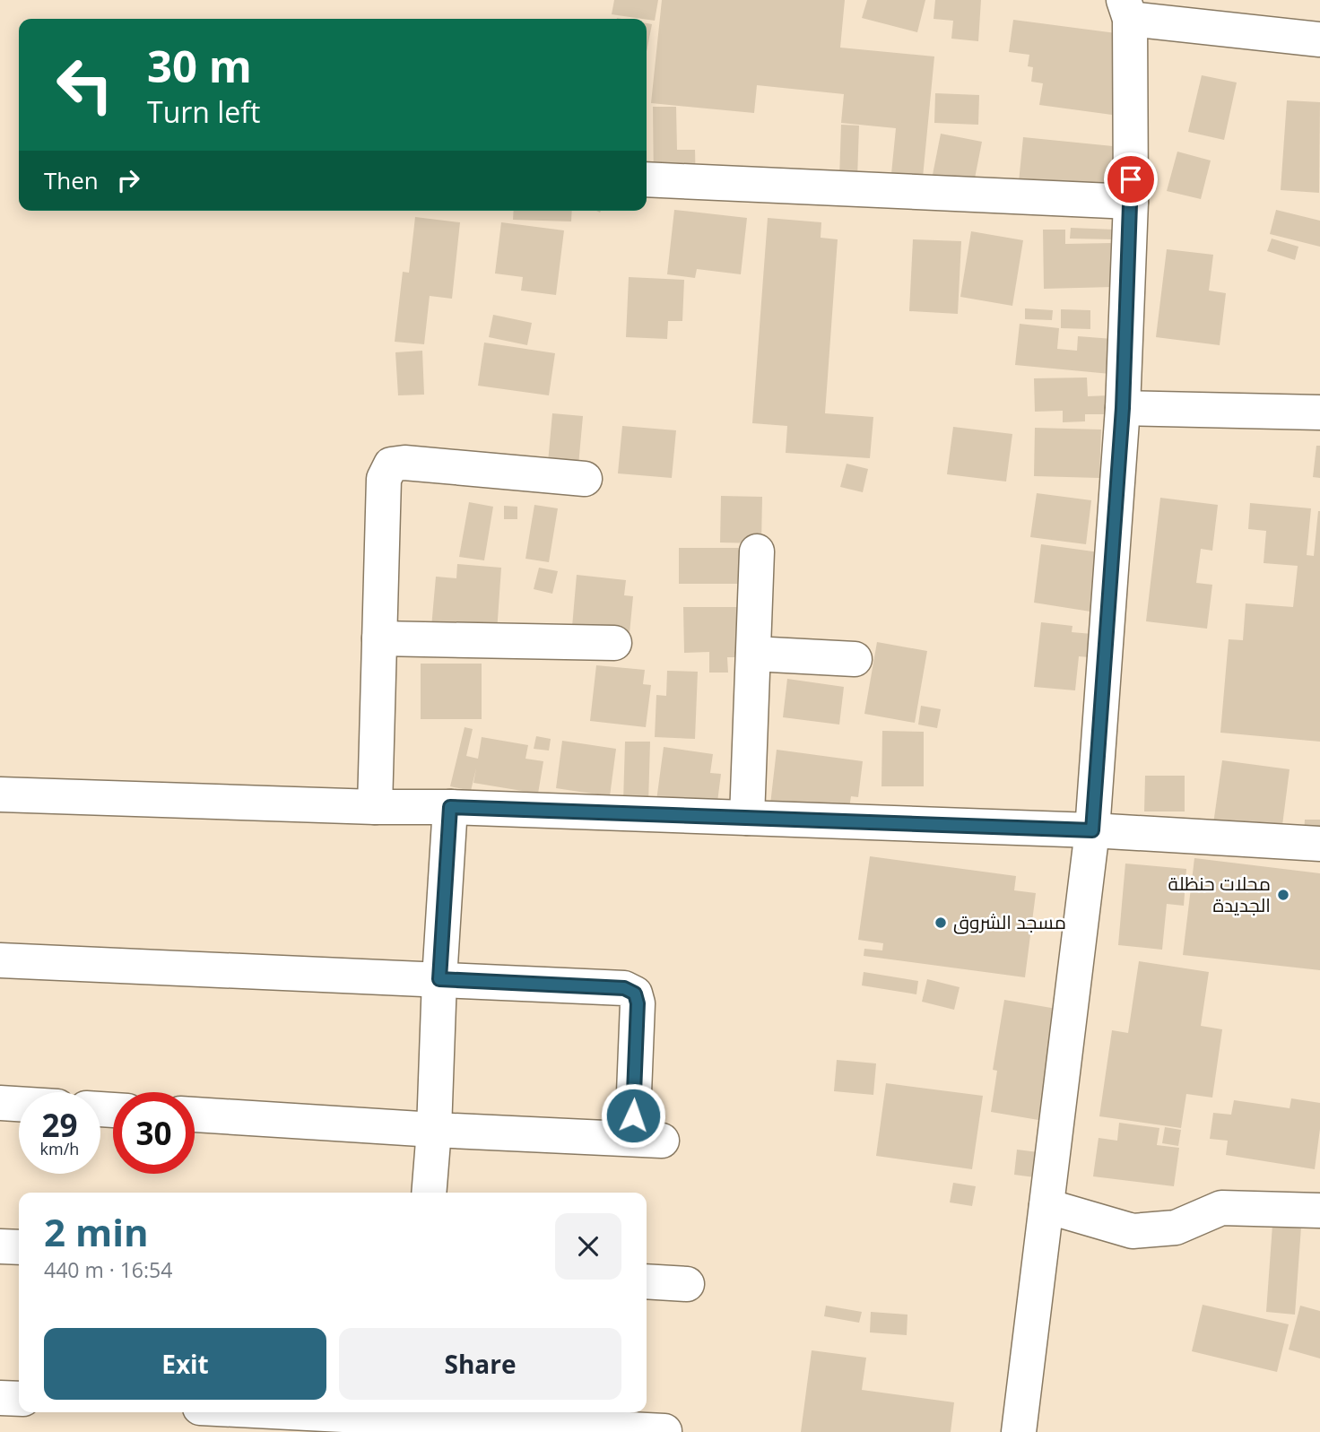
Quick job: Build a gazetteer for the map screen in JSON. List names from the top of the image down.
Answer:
{
  "places": ["محلات حنظلة الجديدة", "مسجد الشروق"],
  "page": {
    "turn": ["30 m", "Turn left"],
    "then": "Then",
    "speed": "29 km/h",
    "limit": "30",
    "heading": ["2 min", "440 m · 16:54"],
    "buttons": ["Exit", "Share"]
  }
}
